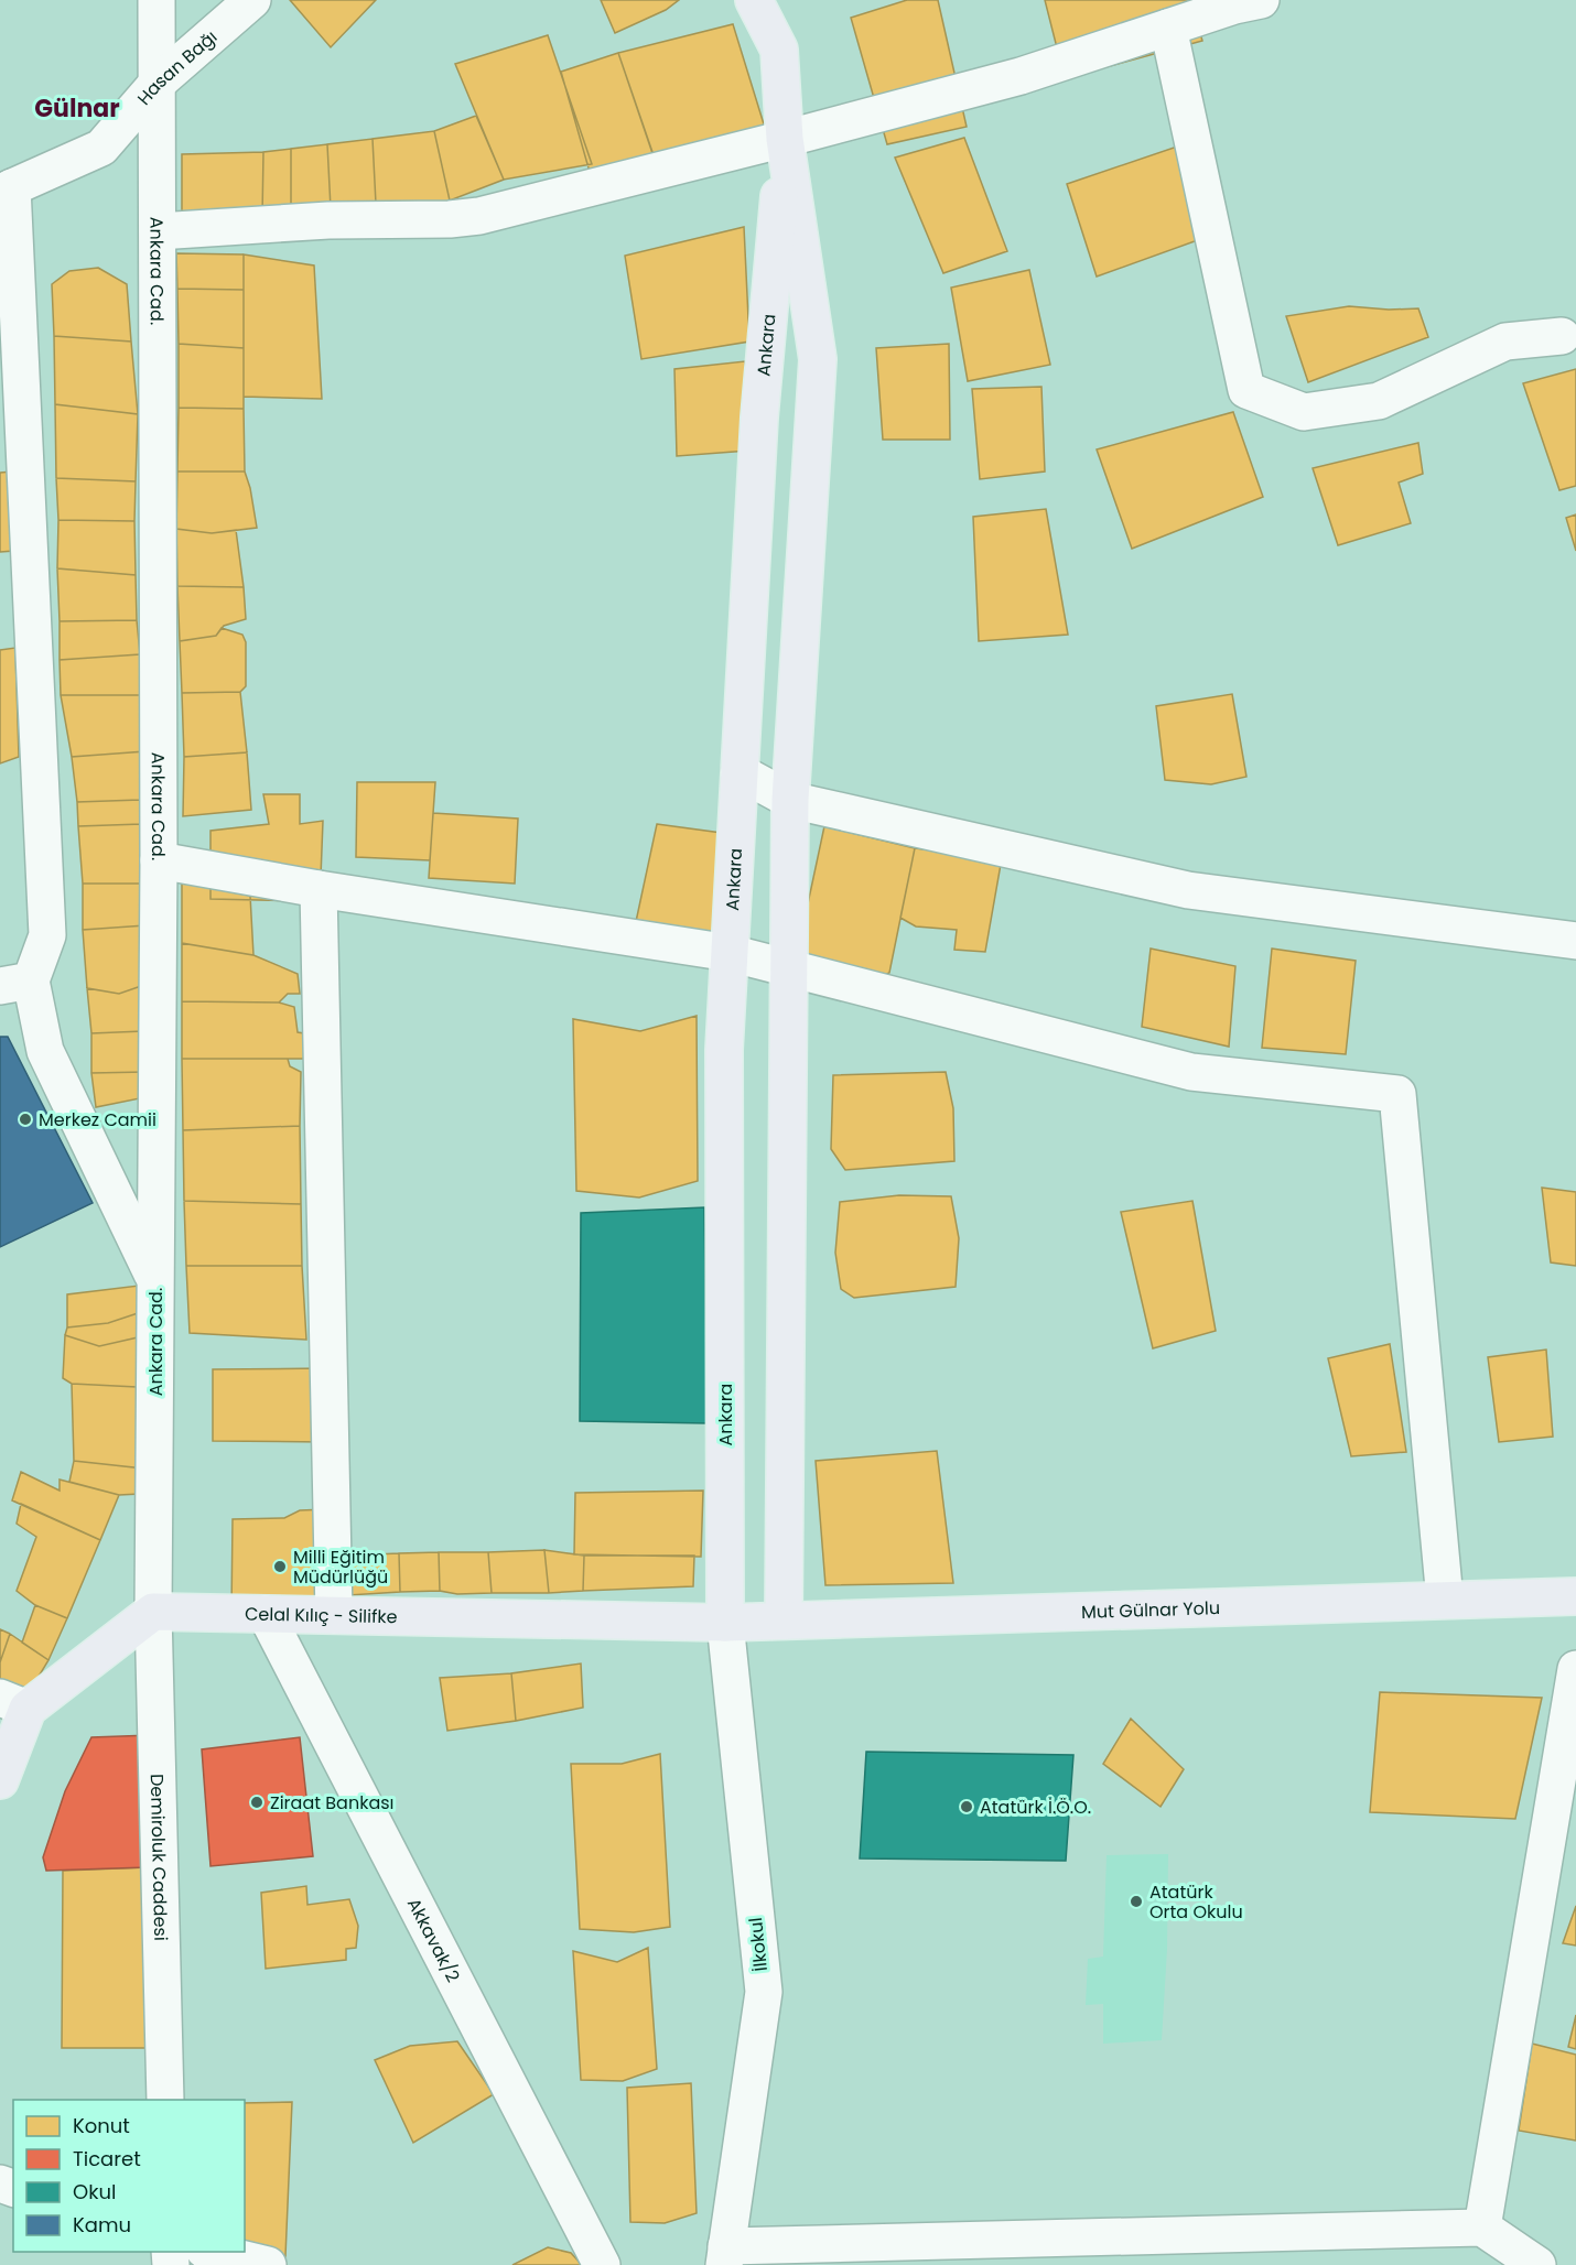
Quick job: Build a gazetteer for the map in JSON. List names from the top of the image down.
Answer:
{
  "streets": {
    "main road": ["Ankara", "Mut Gülnar Yolu", "Celal Kılıç - Silifke"],
    "street": [
      "Hasan Bağı",
      "Ankara Cad.",
      "Demiroluk Caddesi",
      "Akkavak/2",
      "İlkokul"
    ]
  },
  "crossings": [
    ["Hasan Bağı", "Ankara Cad."],
    ["Ankara Cad.", "Celal Kılıç - Silifke"],
    ["Ankara Cad.", "Demiroluk Caddesi"],
    ["Ankara", "Mut Gülnar Yolu"],
    ["Ankara", "Celal Kılıç - Silifke"],
    ["Ankara", "İlkokul"],
    ["Mut Gülnar Yolu", "Celal Kılıç - Silifke"],
    ["Mut Gülnar Yolu", "İlkokul"],
    ["Celal Kılıç - Silifke", "Demiroluk Caddesi"],
    ["Celal Kılıç - Silifke", "Akkavak/2"],
    ["Celal Kılıç - Silifke", "İlkokul"]
  ],
  "districts": ["Gülnar"],
  "places": [
    "Merkez Camii",
    "Milli Eğitim Müdürlüğü",
    "Ziraat Bankası",
    "Atatürk İ.Ö.O.",
    "Atatürk Orta Okulu"
  ],
  "legend": [
    "Konut",
    "Ticaret",
    "Okul",
    "Kamu"
  ]
}
